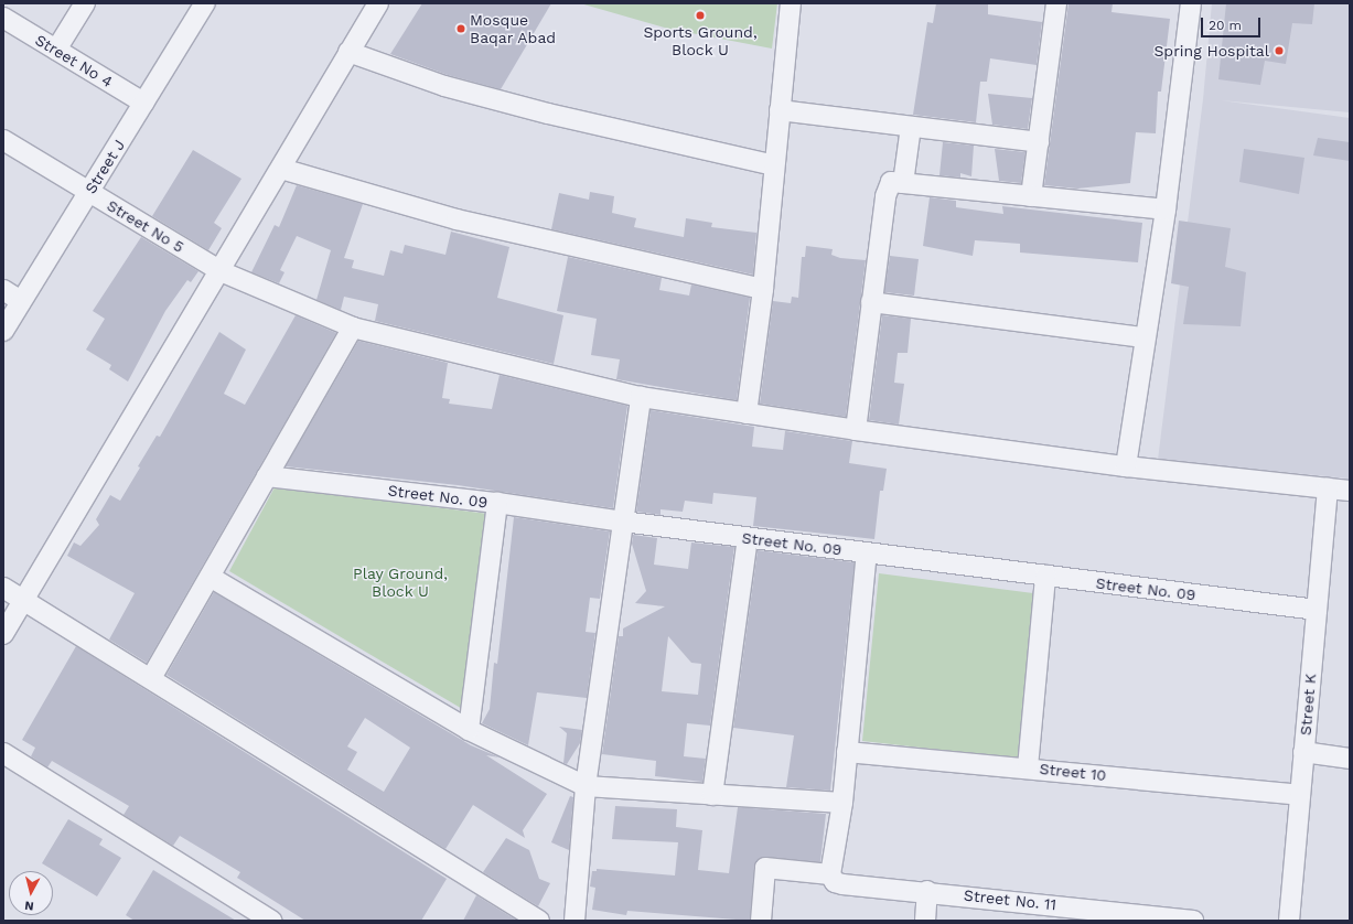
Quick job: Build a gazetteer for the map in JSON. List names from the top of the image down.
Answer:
{
  "streets": {
    "street": [
      "Street No 4",
      "Street J",
      "Street No 5",
      "Street No. 09",
      "Street K",
      "Street 10",
      "Street No. 11"
    ]
  },
  "crossings": [
    ["Street No 4", "Street J"],
    ["Street J", "Street No 5"],
    ["Street No 5", "Street K"],
    ["Street No. 09", "Street K"],
    ["Street K", "Street 10"]
  ],
  "parks": ["Play Ground, Block U"],
  "places": ["Sports Ground, Block U", "Mosque Baqar Abad", "Spring Hospital"],
  "scale_bar": "20 m",
  "north": "bottom"
}
